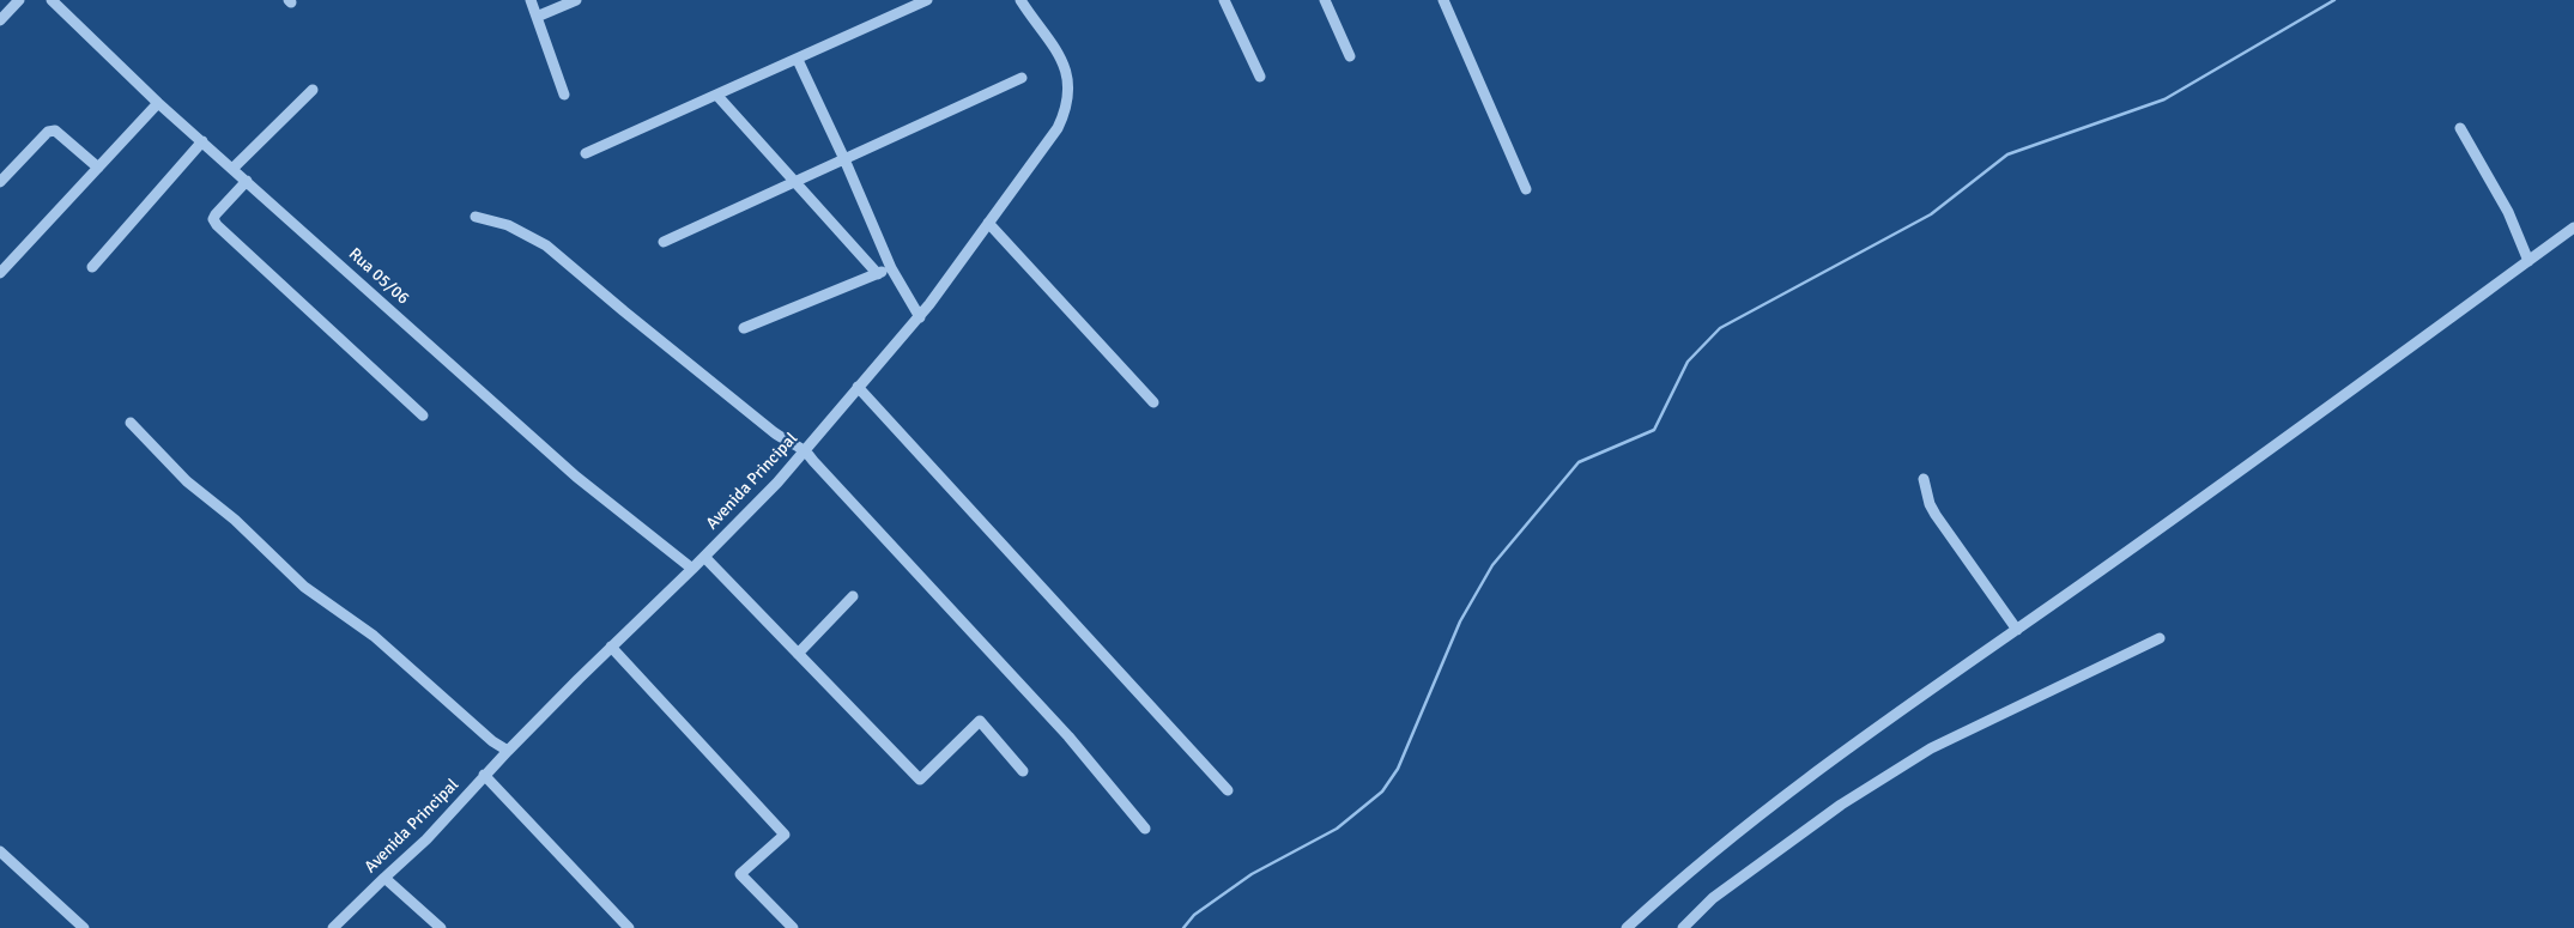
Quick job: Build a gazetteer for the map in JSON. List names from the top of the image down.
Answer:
{
  "streets": {
    "street": ["Rua 05/06", "Avenida Principal"]
  },
  "crossings": [
    ["Rua 05/06", "Avenida Principal"]
  ]
}
